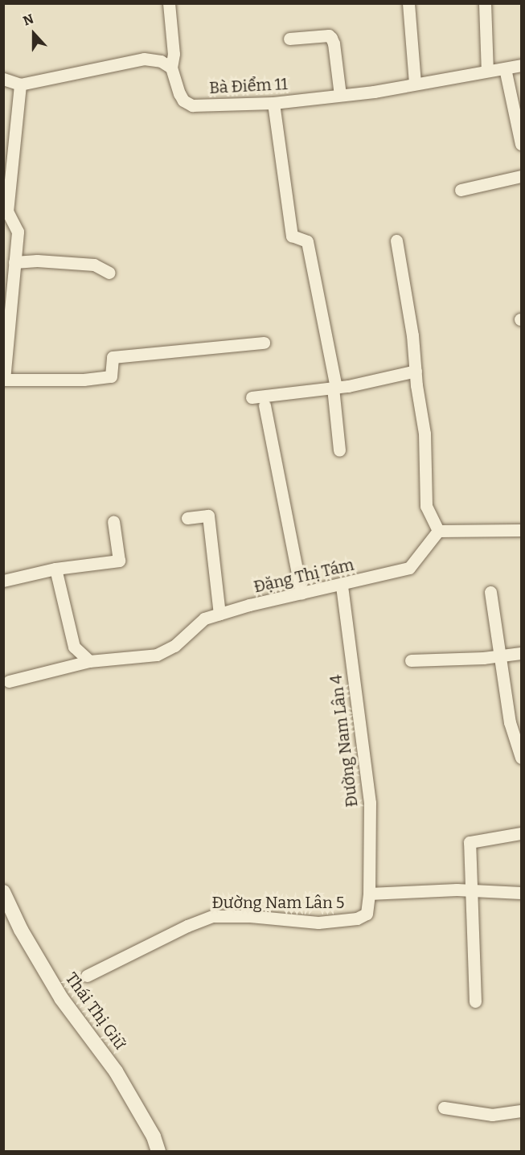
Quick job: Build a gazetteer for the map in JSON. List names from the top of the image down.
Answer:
{
  "streets": {
    "street": [
      "Bà Điểm 11",
      "Đặng Thị Tám",
      "Đường Nam Lân 4",
      "Đường Nam Lân 5",
      "Thái Thị Giữ"
    ]
  },
  "crossings": [
    ["Đặng Thị Tám", "Đường Nam Lân 4"],
    ["Đường Nam Lân 4", "Đường Nam Lân 5"]
  ],
  "north": "top"
}
